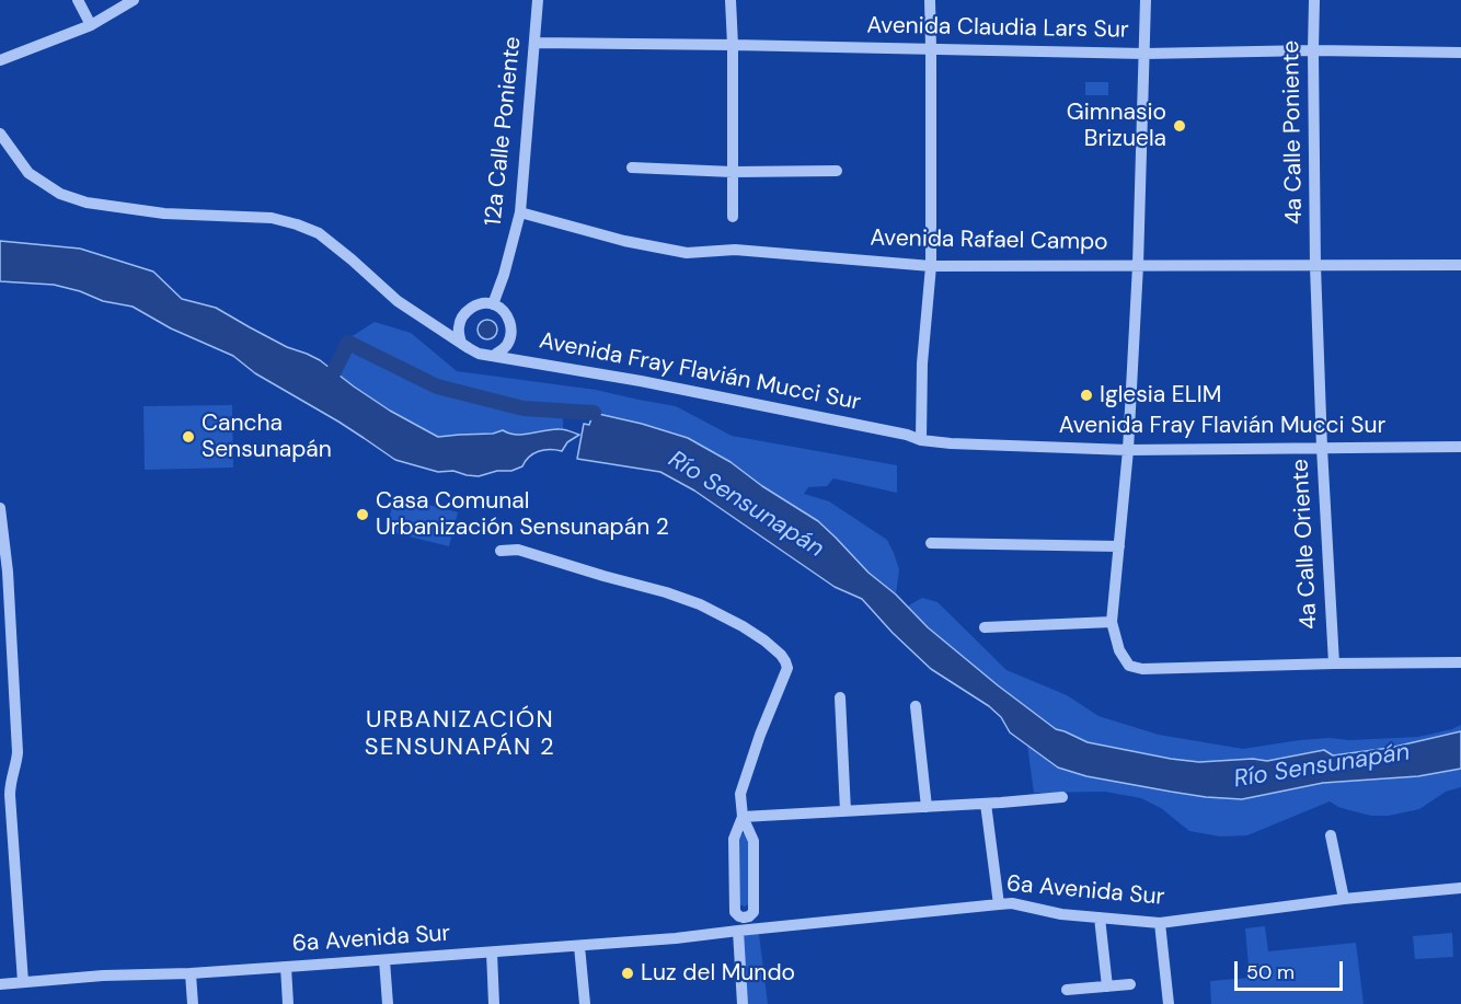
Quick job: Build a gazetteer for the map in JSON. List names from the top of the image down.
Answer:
{
  "streets": {
    "street": [
      "Avenida Claudia Lars Sur",
      "12a Calle Poniente",
      "4a Calle Poniente",
      "Avenida Rafael Campo",
      "Avenida Fray Flavián Mucci Sur",
      "4a Calle Oriente",
      "6a Avenida Sur"
    ]
  },
  "crossings": [
    ["Avenida Claudia Lars Sur", "12a Calle Poniente"],
    ["Avenida Claudia Lars Sur", "4a Calle Poniente"],
    ["12a Calle Poniente", "Avenida Rafael Campo"],
    ["12a Calle Poniente", "Avenida Fray Flavián Mucci Sur"],
    ["4a Calle Poniente", "Avenida Rafael Campo"],
    ["4a Calle Poniente", "4a Calle Oriente"],
    ["Avenida Rafael Campo", "4a Calle Oriente"],
    ["Avenida Fray Flavián Mucci Sur", "4a Calle Oriente"]
  ],
  "districts": ["URBANIZACIÓN SENSUNAPÁN 2"],
  "water": ["Río Sensunapán"],
  "places": [
    "Gimnasio Brizuela",
    "Iglesia ELIM",
    "Cancha Sensunapán",
    "Casa Comunal Urbanización Sensunapán 2",
    "Luz del Mundo"
  ],
  "scale_bar": "50 m"
}
